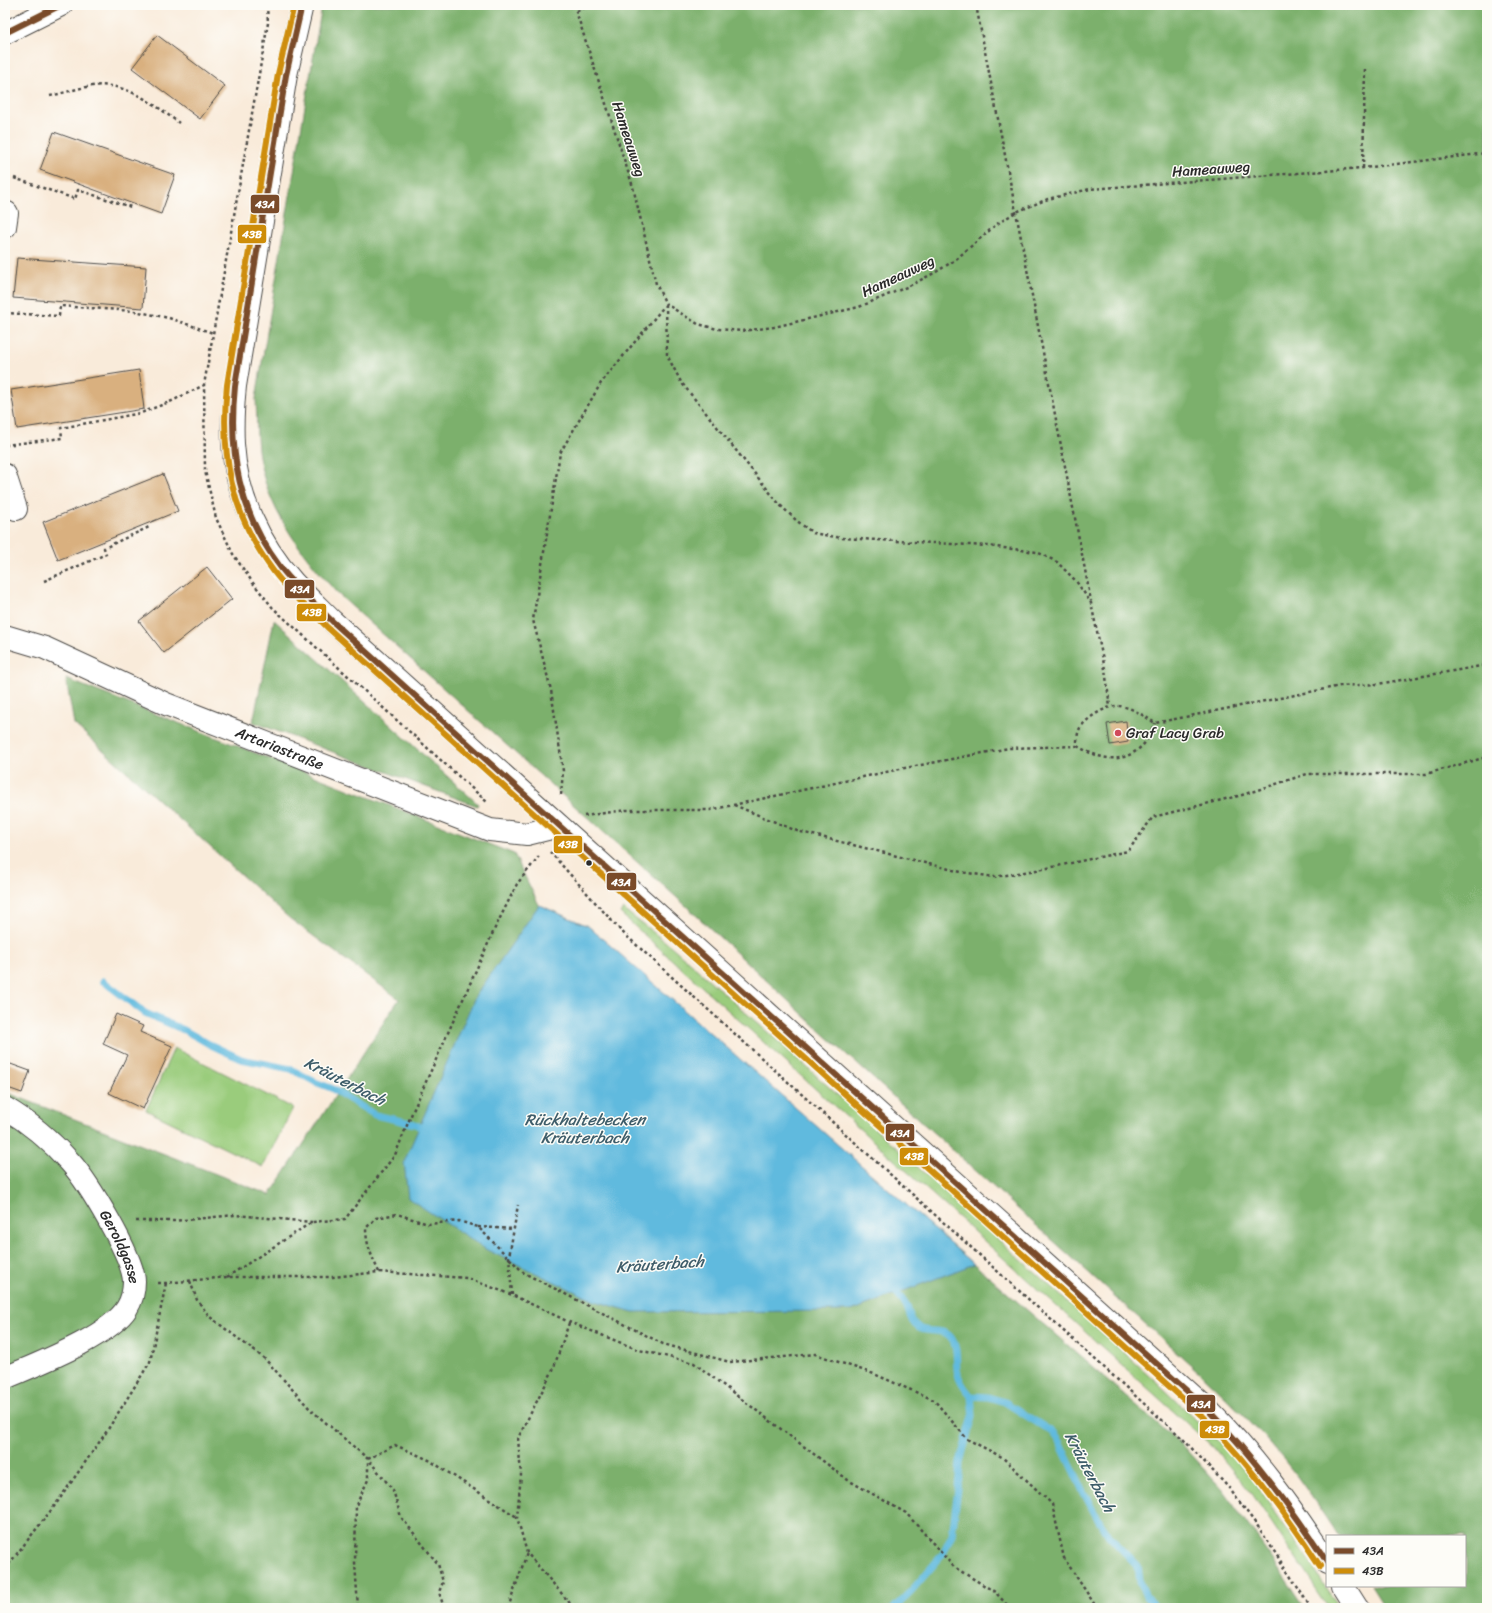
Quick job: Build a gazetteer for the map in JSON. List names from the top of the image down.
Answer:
{
  "streets": {
    "main road": ["Artariastraße", "Geroldgasse"],
    "path": ["Hameauweg"]
  },
  "water": ["Kräuterbach", "Rückhaltebecken Kräuterbach"],
  "places": ["Graf Lacy Grab"],
  "lines": ["transit line 43A", "transit line 43B"],
  "legend": ["43A", "43B"]
}
